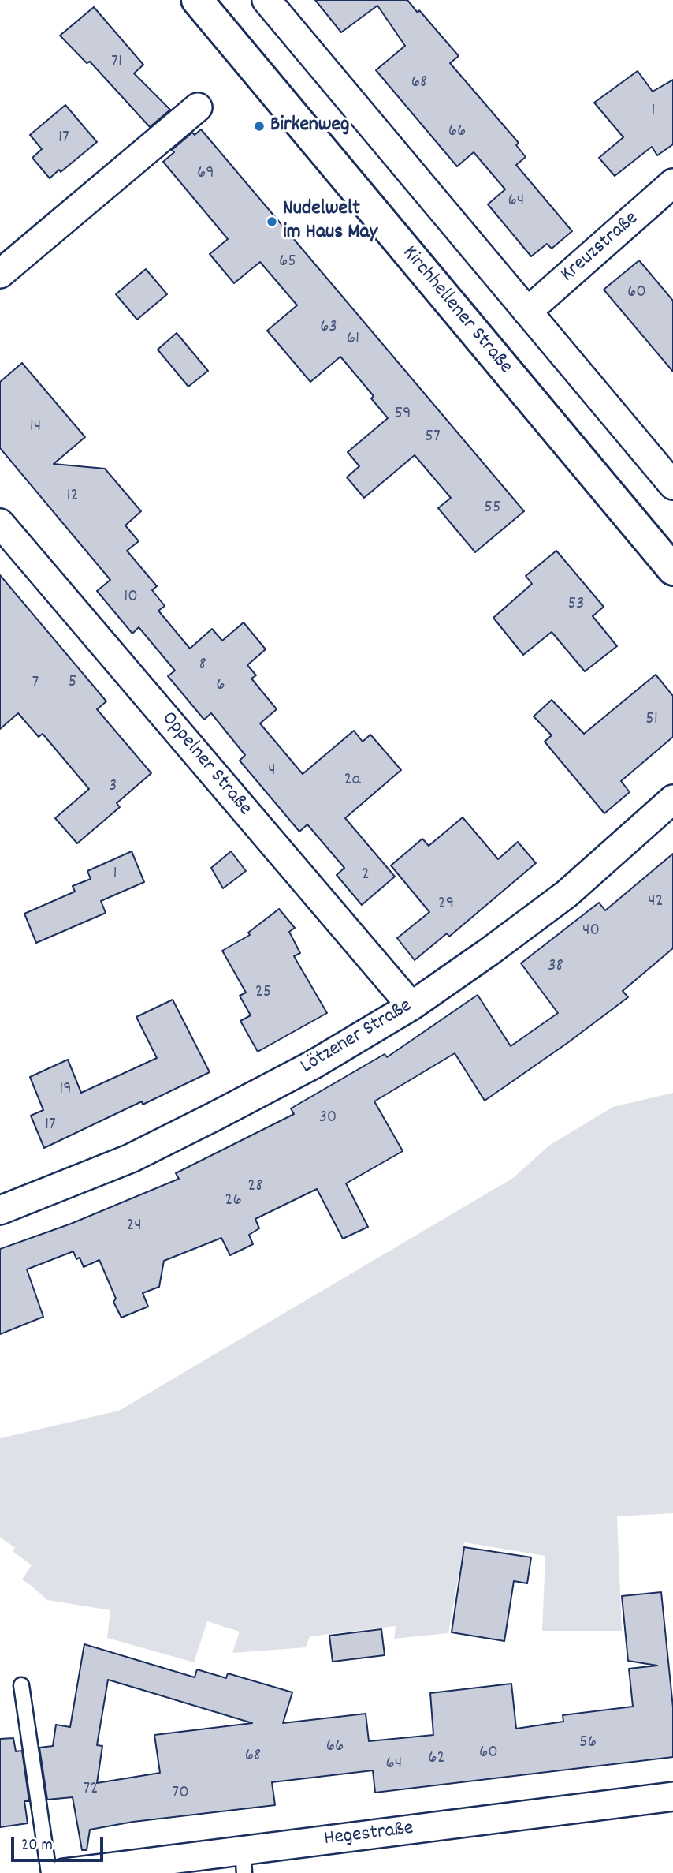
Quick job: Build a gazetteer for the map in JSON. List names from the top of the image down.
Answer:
{
  "streets": {
    "main road": ["Kirchhellener Straße"],
    "street": [
      "Kreuzstraße",
      "Oppelner Straße",
      "Lötzener Straße",
      "Hegestraße"
    ]
  },
  "crossings": [
    ["Oppelner Straße", "Lötzener Straße"]
  ],
  "places": ["Birkenweg", "Nudelwelt im Haus May"],
  "house_numbers": [
    "71",
    "68",
    "1",
    "66",
    "17",
    "69",
    "64",
    "65",
    "60",
    "63",
    "61",
    "59",
    "14",
    "57",
    "12",
    "55",
    "10",
    "53",
    "8",
    "5",
    "7",
    "6",
    "51",
    "4",
    "2a",
    "3",
    "1",
    "2",
    "42",
    "29",
    "40",
    "38",
    "25",
    "19",
    "30",
    "17",
    "28",
    "26",
    "24",
    "56",
    "66",
    "60",
    "68",
    "62",
    "64",
    "72",
    "70"
  ],
  "scale_bar": "20 m"
}
